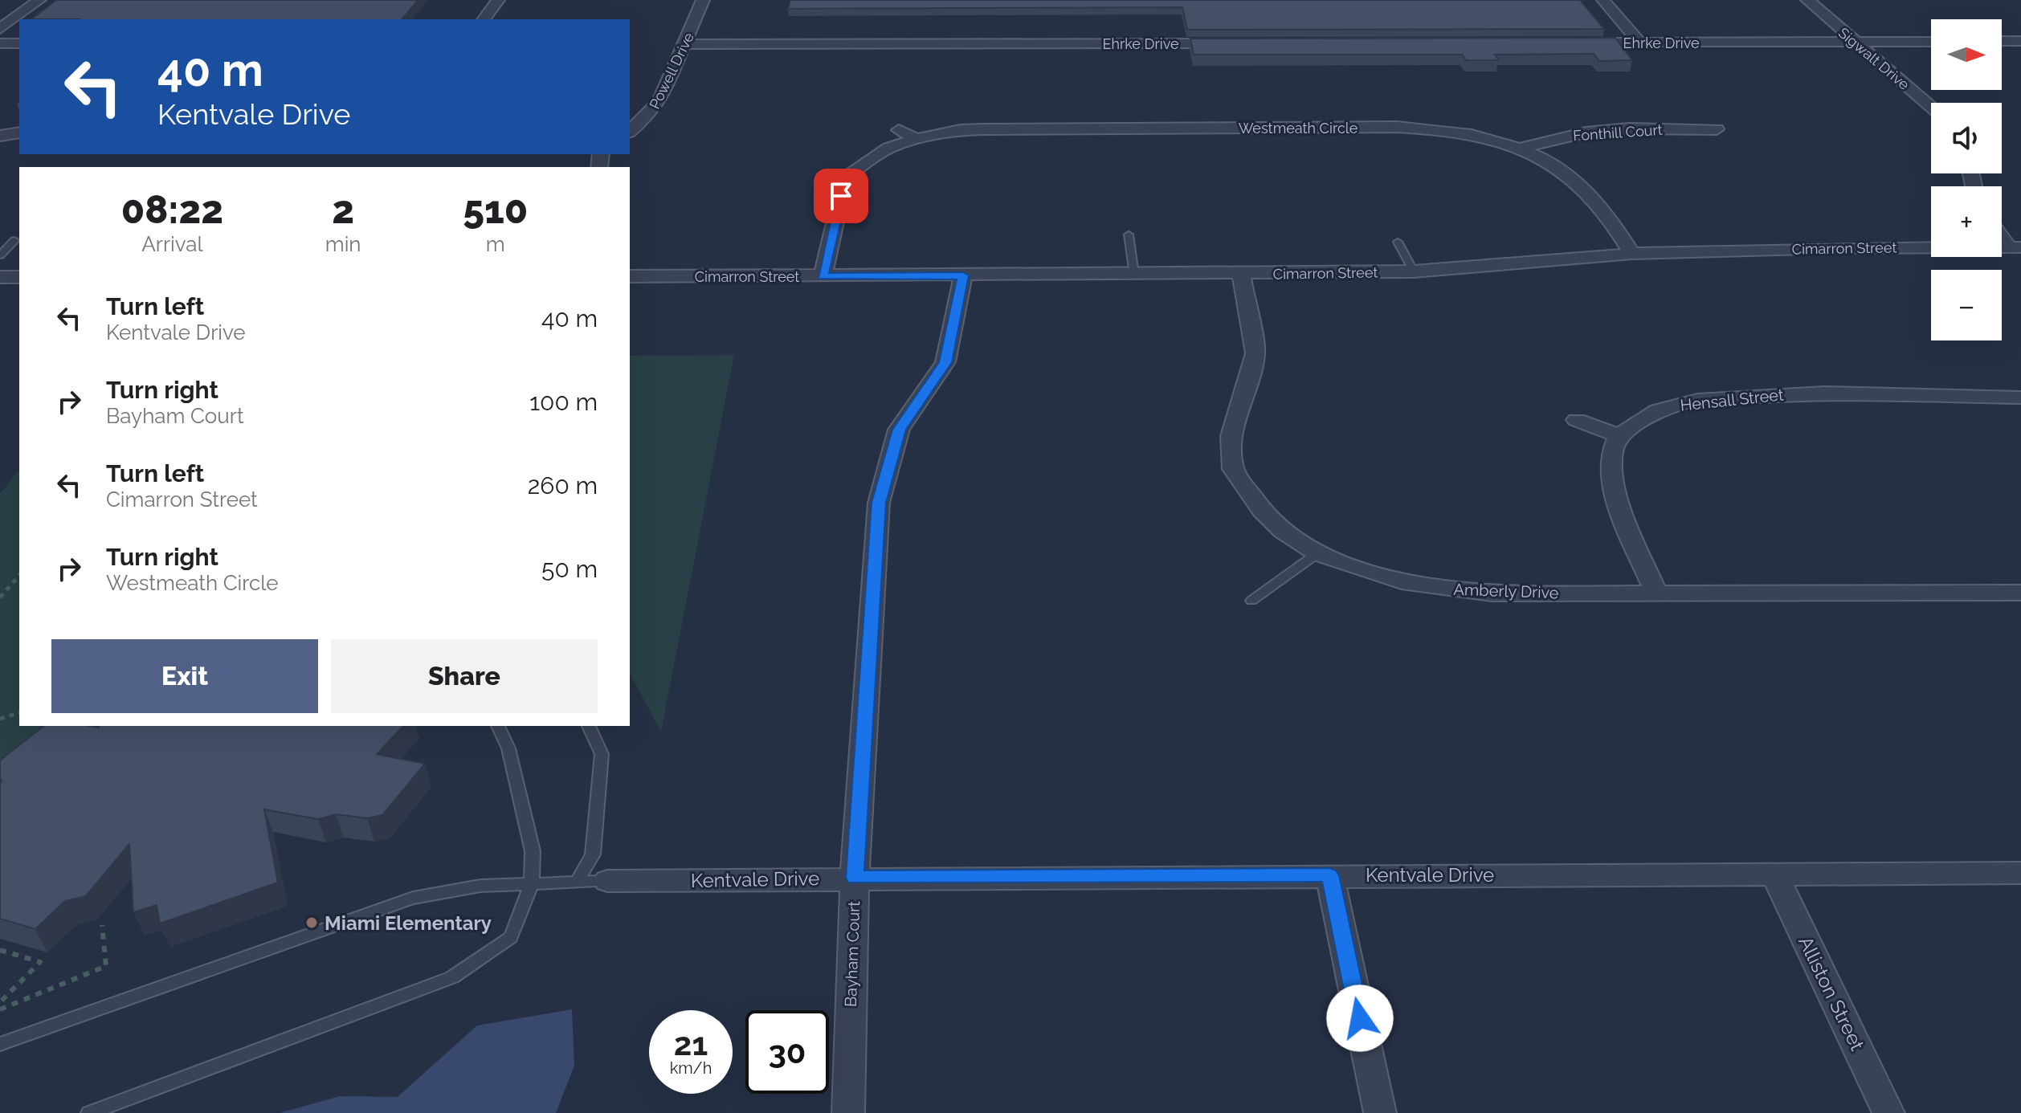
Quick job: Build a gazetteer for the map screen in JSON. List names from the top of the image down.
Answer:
{
  "streets": {
    "street": [
      "Ehrke Drive",
      "Sigwalt Drive",
      "Powell Drive",
      "Westmeath Circle",
      "Fonthill Court",
      "Cimarron Street",
      "Hensall Street",
      "Amberly Drive",
      "Kentvale Drive",
      "Bayham Court",
      "Alliston Street"
    ]
  },
  "crossings": [
    ["Ehrke Drive", "Sigwalt Drive"],
    ["Ehrke Drive", "Powell Drive"],
    ["Westmeath Circle", "Fonthill Court"],
    ["Westmeath Circle", "Cimarron Street"],
    ["Cimarron Street", "Amberly Drive"],
    ["Cimarron Street", "Bayham Court"],
    ["Kentvale Drive", "Bayham Court"],
    ["Kentvale Drive", "Alliston Street"]
  ],
  "places": ["Miami Elementary"],
  "north": "right",
  "page": {
    "map_buttons": ["+", "−"],
    "turn": ["40 m", "Kentvale Drive"],
    "eta": [
      "08:22",
      "Arrival",
      "2",
      "min",
      "510",
      "m"
    ],
    "list": [
      {
        "name": "Turn left",
        "note": "Kentvale Drive",
        "value": "40 m"
      },
      {
        "name": "Turn right",
        "note": "Bayham Court",
        "value": "100 m"
      },
      {
        "name": "Turn left",
        "note": "Cimarron Street",
        "value": "260 m"
      },
      {
        "name": "Turn right",
        "note": "Westmeath Circle",
        "value": "50 m"
      }
    ],
    "buttons": ["Exit", "Share"],
    "speed": "21 km/h",
    "limit": "30"
  }
}
